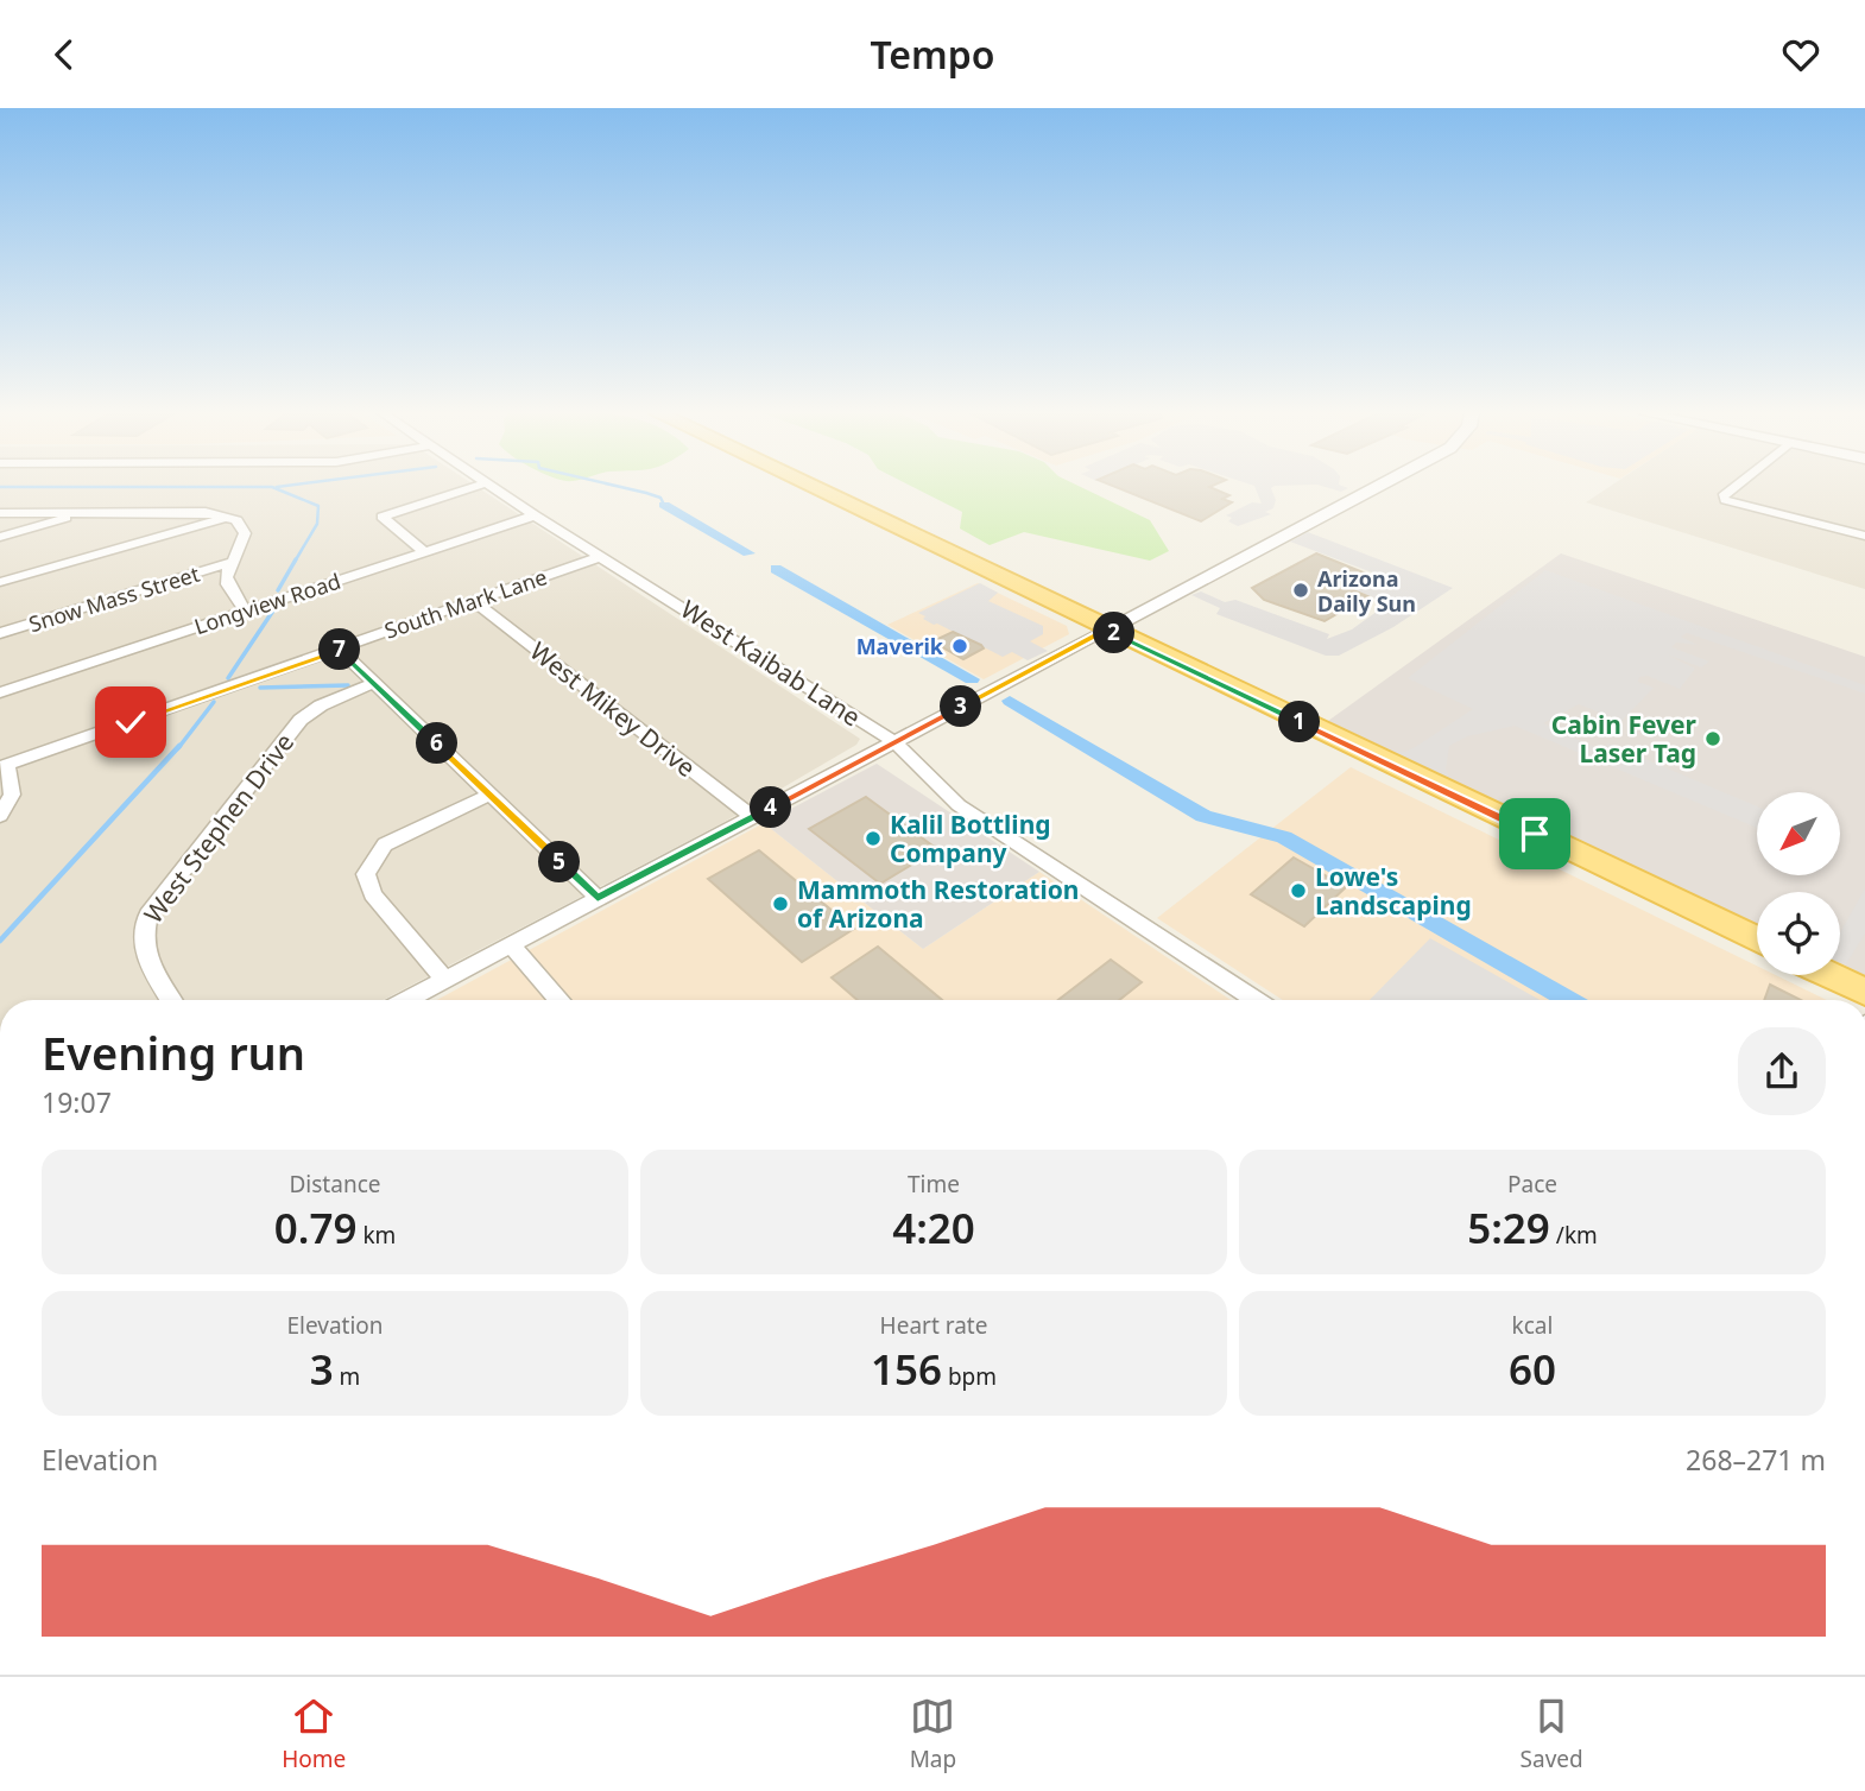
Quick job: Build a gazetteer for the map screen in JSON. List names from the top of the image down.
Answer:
{
  "streets": {
    "street": [
      "Snow Mass Street",
      "Longview Road",
      "South Mark Lane",
      "West Kaibab Lane",
      "West Mikey Drive",
      "West Stephen Drive"
    ]
  },
  "crossings": [
    ["Longview Road", "West Kaibab Lane"],
    ["South Mark Lane", "West Kaibab Lane"],
    ["South Mark Lane", "West Mikey Drive"]
  ],
  "places": [
    "Arizona Daily Sun",
    "Maverik",
    "Cabin Fever Laser Tag",
    "Kalil Bottling Company",
    "Lowe's Landscaping",
    "Mammoth Restoration of Arizona"
  ],
  "north": "bottom left",
  "page": {
    "header": "Tempo",
    "pins": [
      "2",
      "7",
      "3",
      "1",
      "6",
      "4",
      "5"
    ],
    "heading": ["Evening run", "19:07"],
    "stats": [
      ["Distance", "0.79 km"],
      ["Time", "4:20"],
      ["Pace", "5:29 /km"],
      ["Elevation", "3 m"],
      ["Heart rate", "156 bpm"],
      ["kcal", "60"]
    ],
    "chart": ["Elevation", "268–271 m"],
    "tabs": ["Home", "Map", "Saved"]
  }
}
